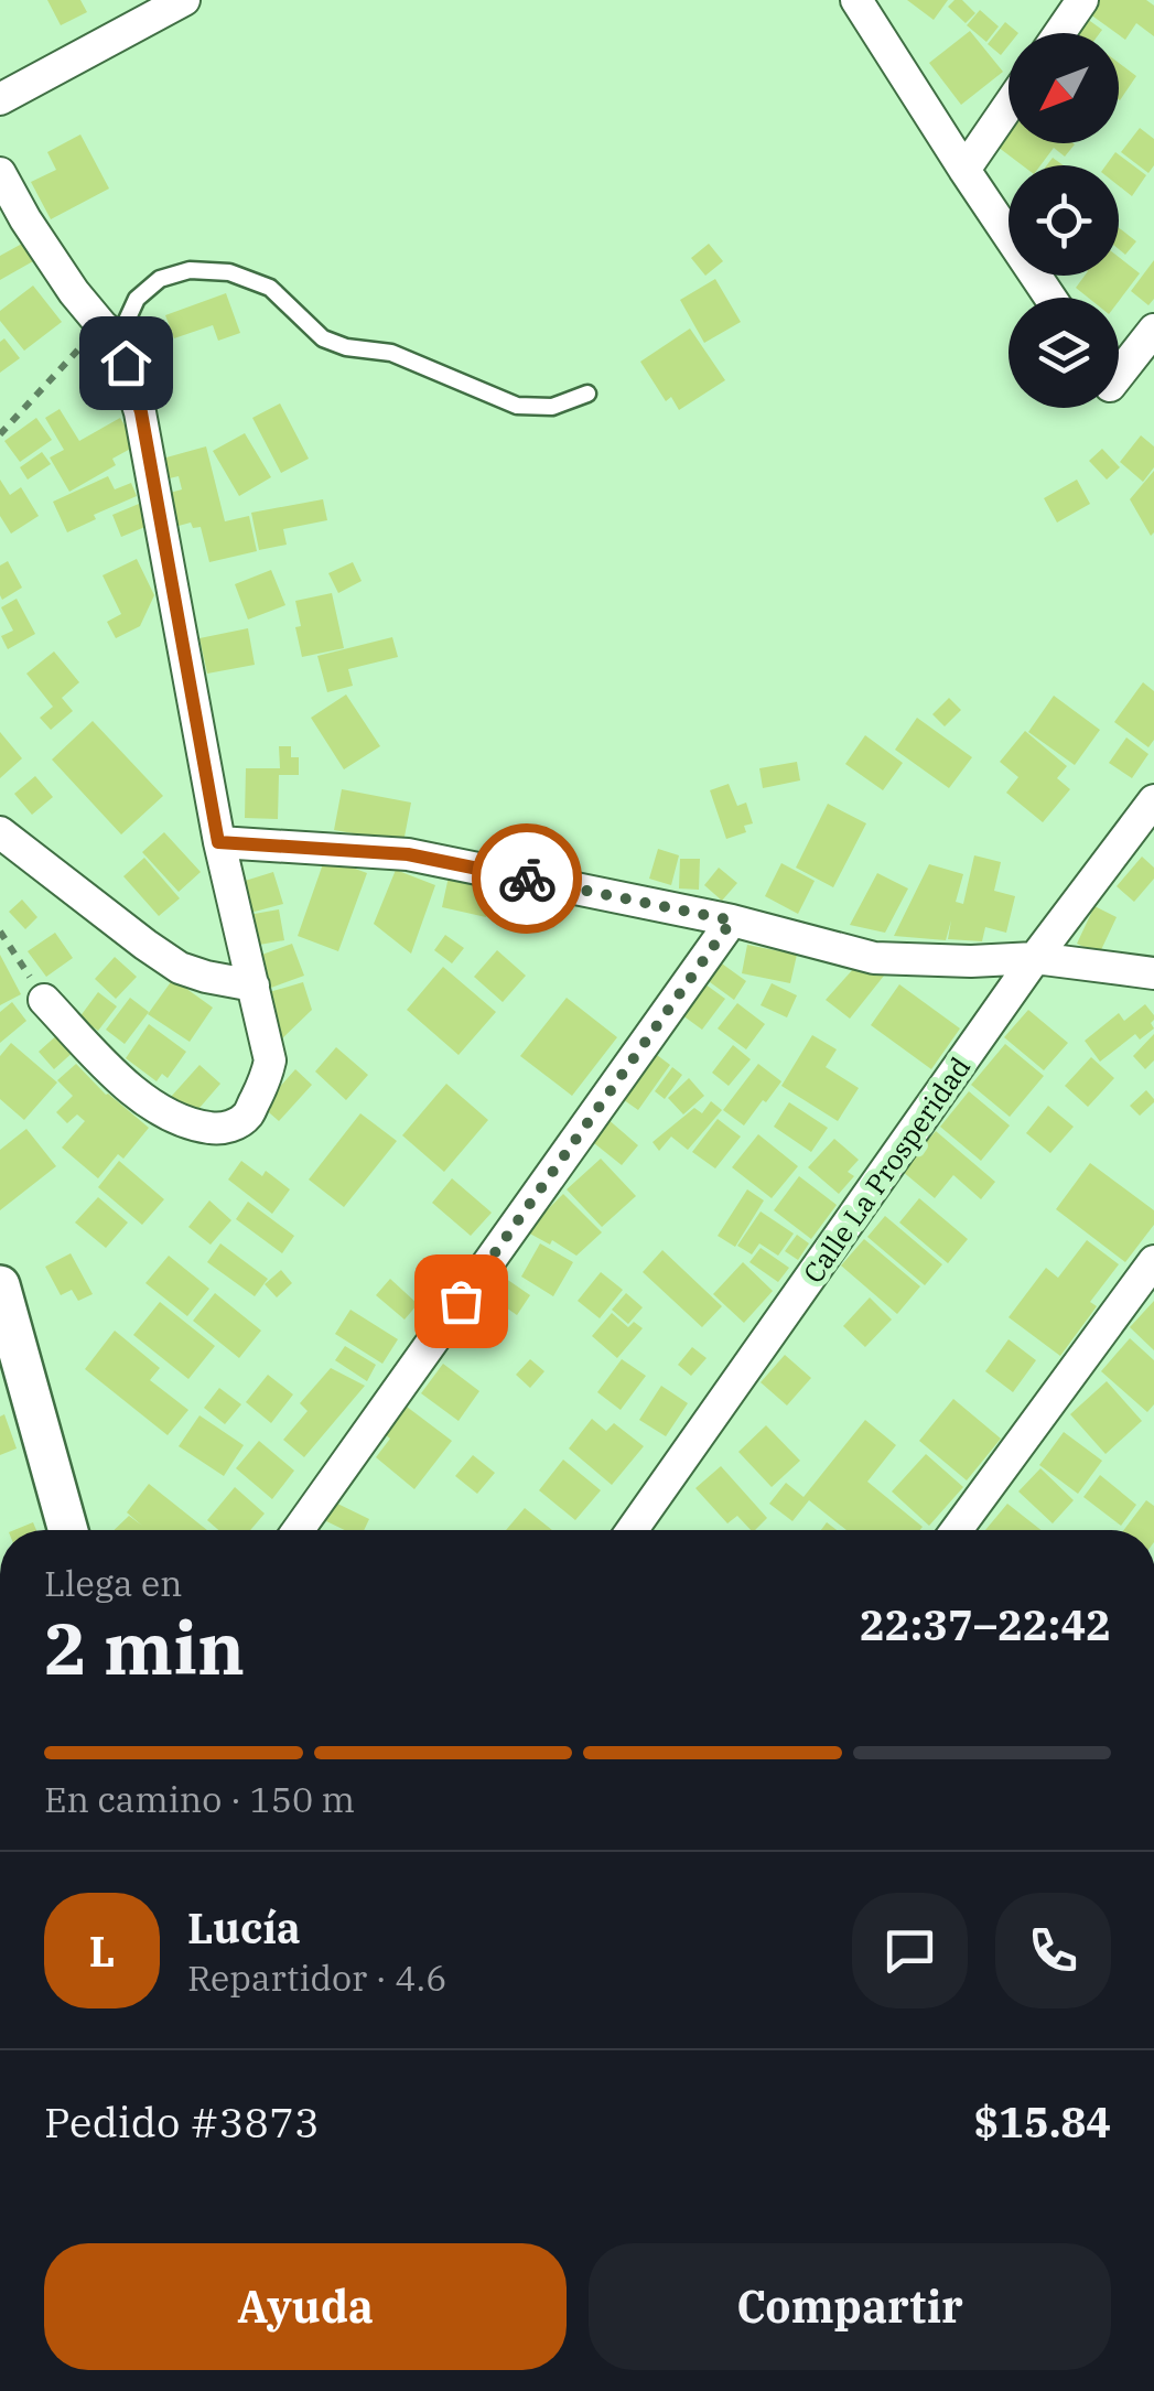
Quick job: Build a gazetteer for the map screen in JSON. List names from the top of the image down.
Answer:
{
  "streets": {
    "street": ["Calle La Prosperidad"]
  },
  "north": "bottom left",
  "page": {
    "heading": ["2 min", "Llega en", "22:37–22:42"],
    "panel": [
      "Lucía",
      "Repartidor · 4.6",
      "Pedido #3873",
      "$15.84"
    ],
    "bar": "En camino · 150 m",
    "round": "L",
    "buttons": ["Ayuda", "Compartir"]
  }
}
